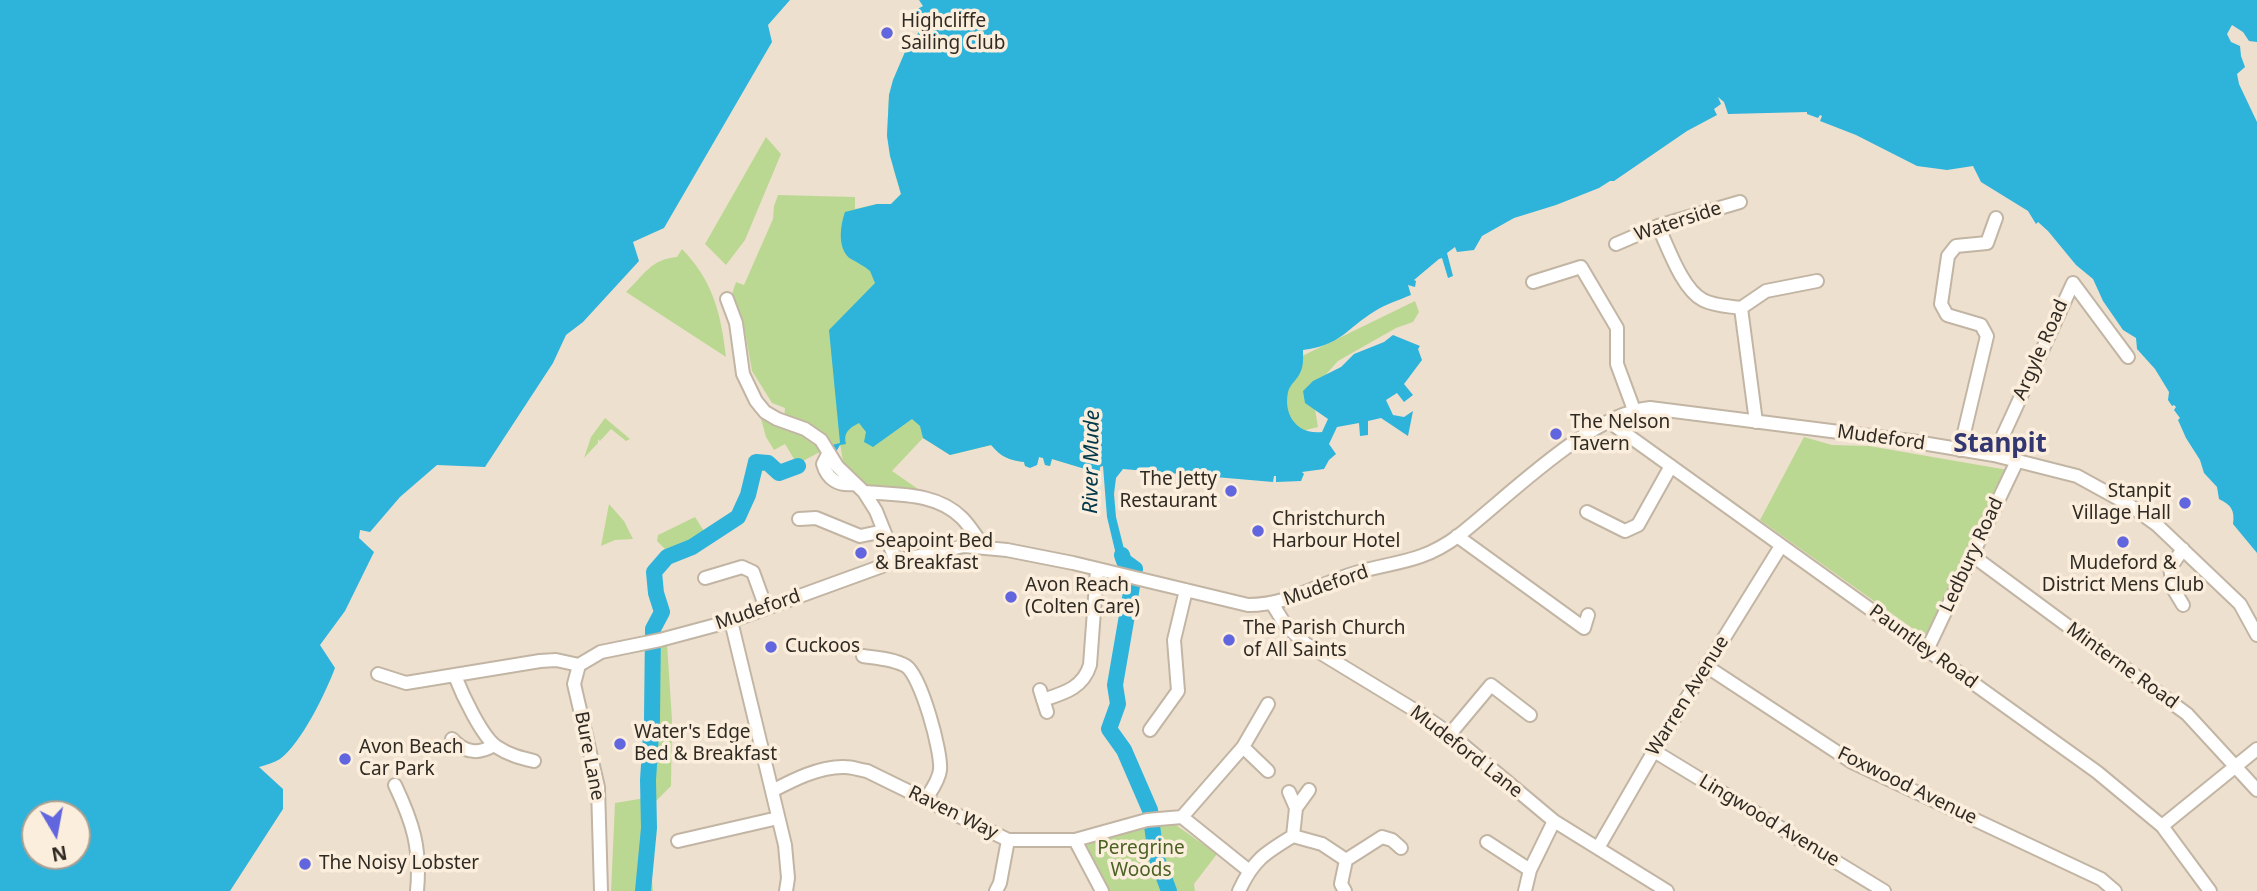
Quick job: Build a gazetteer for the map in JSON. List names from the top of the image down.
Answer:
{
  "streets": {
    "street": [
      "Waterside",
      "Argyle Road",
      "Mudeford",
      "Ledbury Road",
      "Pauntley Road",
      "Minterne Road",
      "Warren Avenue",
      "Mudeford Lane",
      "Bure Lane",
      "Foxwood Avenue",
      "Raven Way",
      "Lingwood Avenue"
    ]
  },
  "crossings": [
    ["Argyle Road", "Mudeford"],
    ["Mudeford", "Ledbury Road"],
    ["Mudeford", "Mudeford Lane"],
    ["Mudeford", "Bure Lane"],
    ["Ledbury Road", "Pauntley Road"],
    ["Ledbury Road", "Minterne Road"],
    ["Pauntley Road", "Warren Avenue"],
    ["Warren Avenue", "Mudeford Lane"],
    ["Warren Avenue", "Foxwood Avenue"],
    ["Warren Avenue", "Lingwood Avenue"]
  ],
  "districts": ["Stanpit"],
  "water": ["River Mude"],
  "parks": ["Peregrine Woods"],
  "places": [
    "Highcliffe Sailing Club",
    "The Nelson Tavern",
    "The Jetty Restaurant",
    "Stanpit Village Hall",
    "Christchurch Harbour Hotel",
    "Mudeford & District Mens Club",
    "Seapoint Bed & Breakfast",
    "Avon Reach (Colten Care)",
    "The Parish Church of All Saints",
    "Cuckoos",
    "Water's Edge Bed & Breakfast",
    "Avon Beach Car Park",
    "The Noisy Lobster"
  ],
  "north": "bottom"
}
